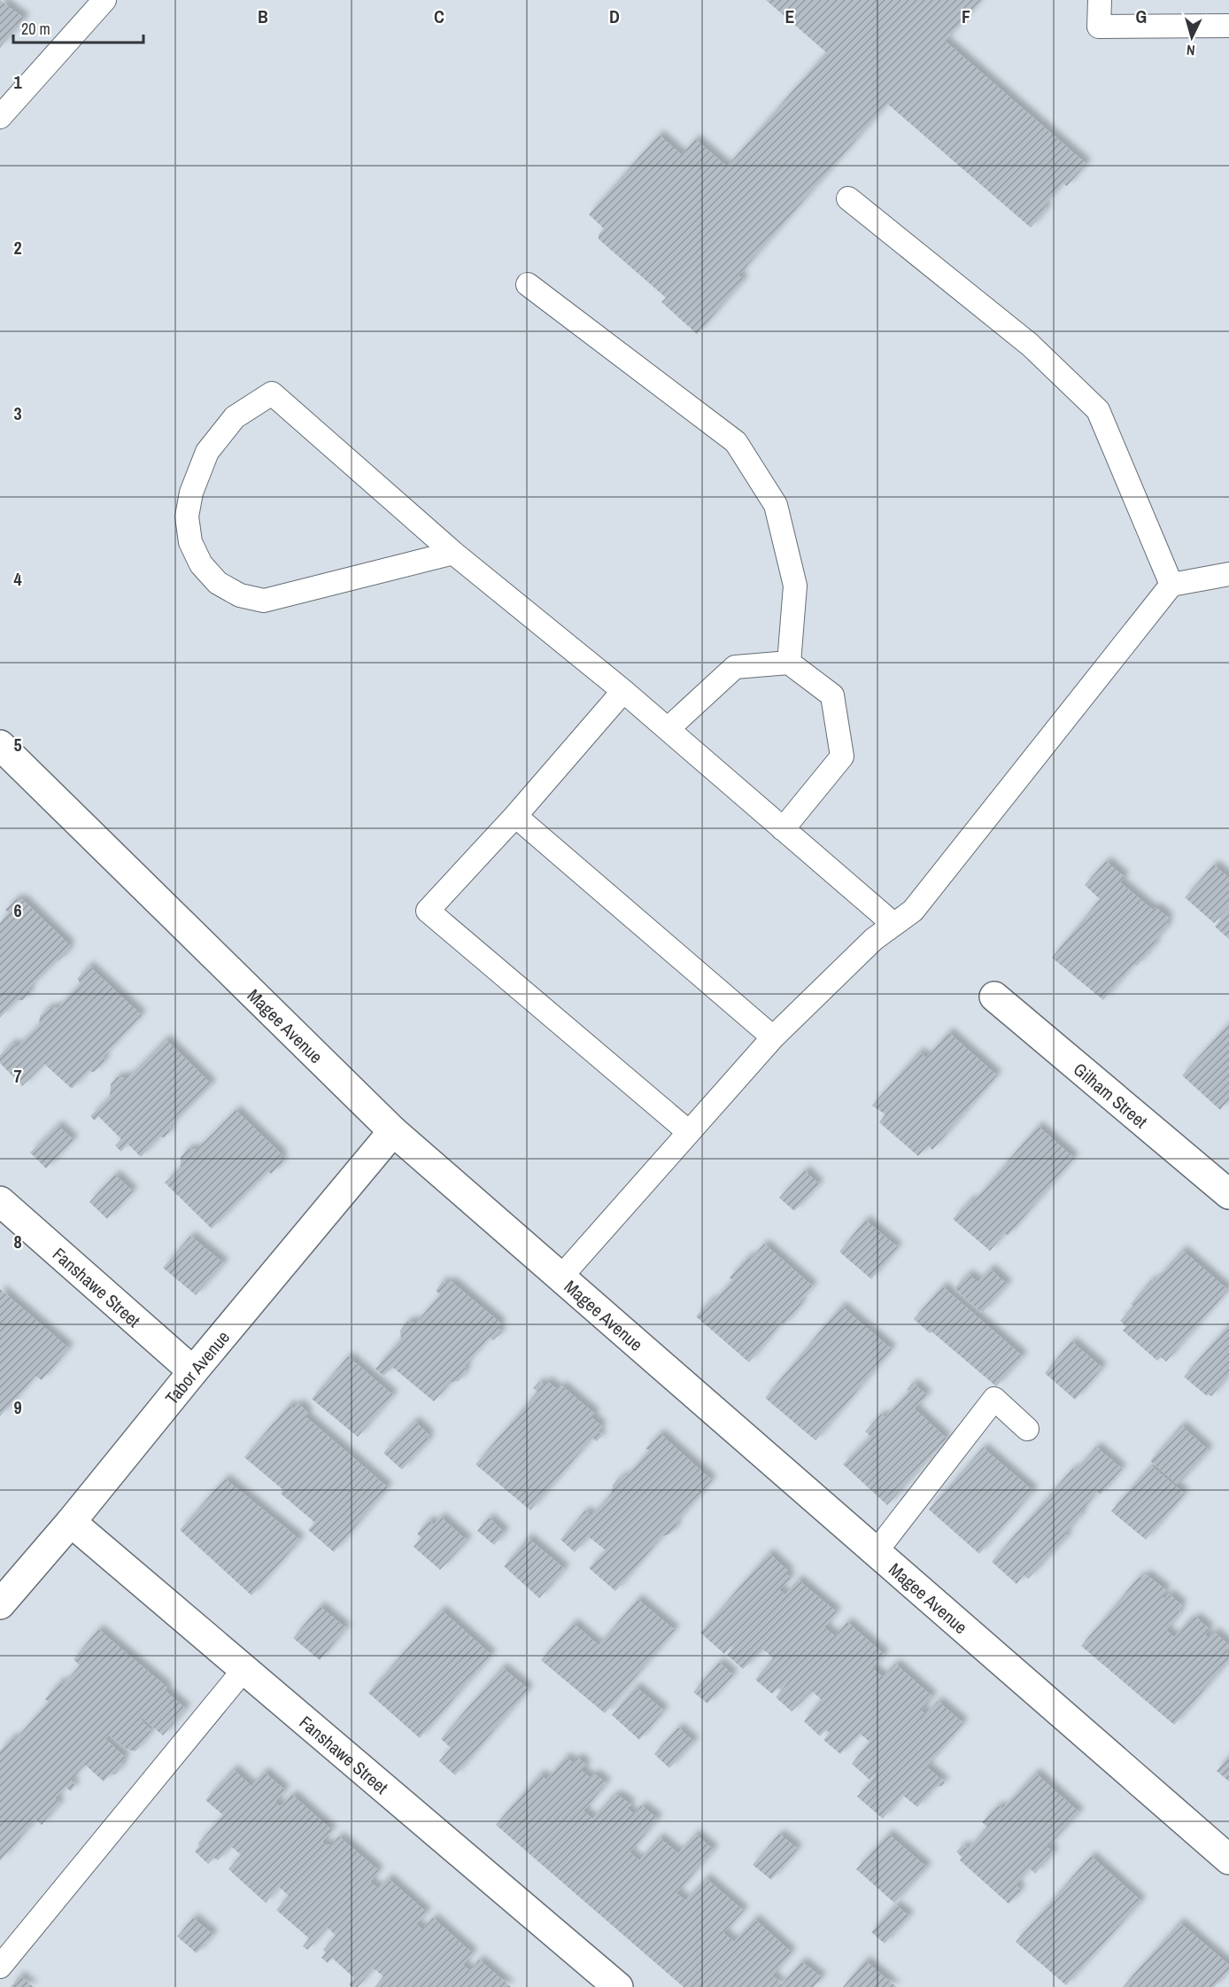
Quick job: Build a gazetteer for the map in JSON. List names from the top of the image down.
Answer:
{
  "streets": {
    "street": [
      "Magee Avenue",
      "Gilham Street",
      "Fanshawe Street",
      "Tabor Avenue"
    ]
  },
  "crossings": [
    ["Magee Avenue", "Tabor Avenue"],
    ["Fanshawe Street", "Tabor Avenue"]
  ],
  "scale_bar": "20 m",
  "north": "bottom",
  "grid": {
    "columns": [
      "B",
      "C",
      "D",
      "E",
      "F",
      "G"
    ],
    "rows": [
      "1",
      "2",
      "3",
      "4",
      "5",
      "6",
      "7",
      "8",
      "9"
    ]
  }
}
